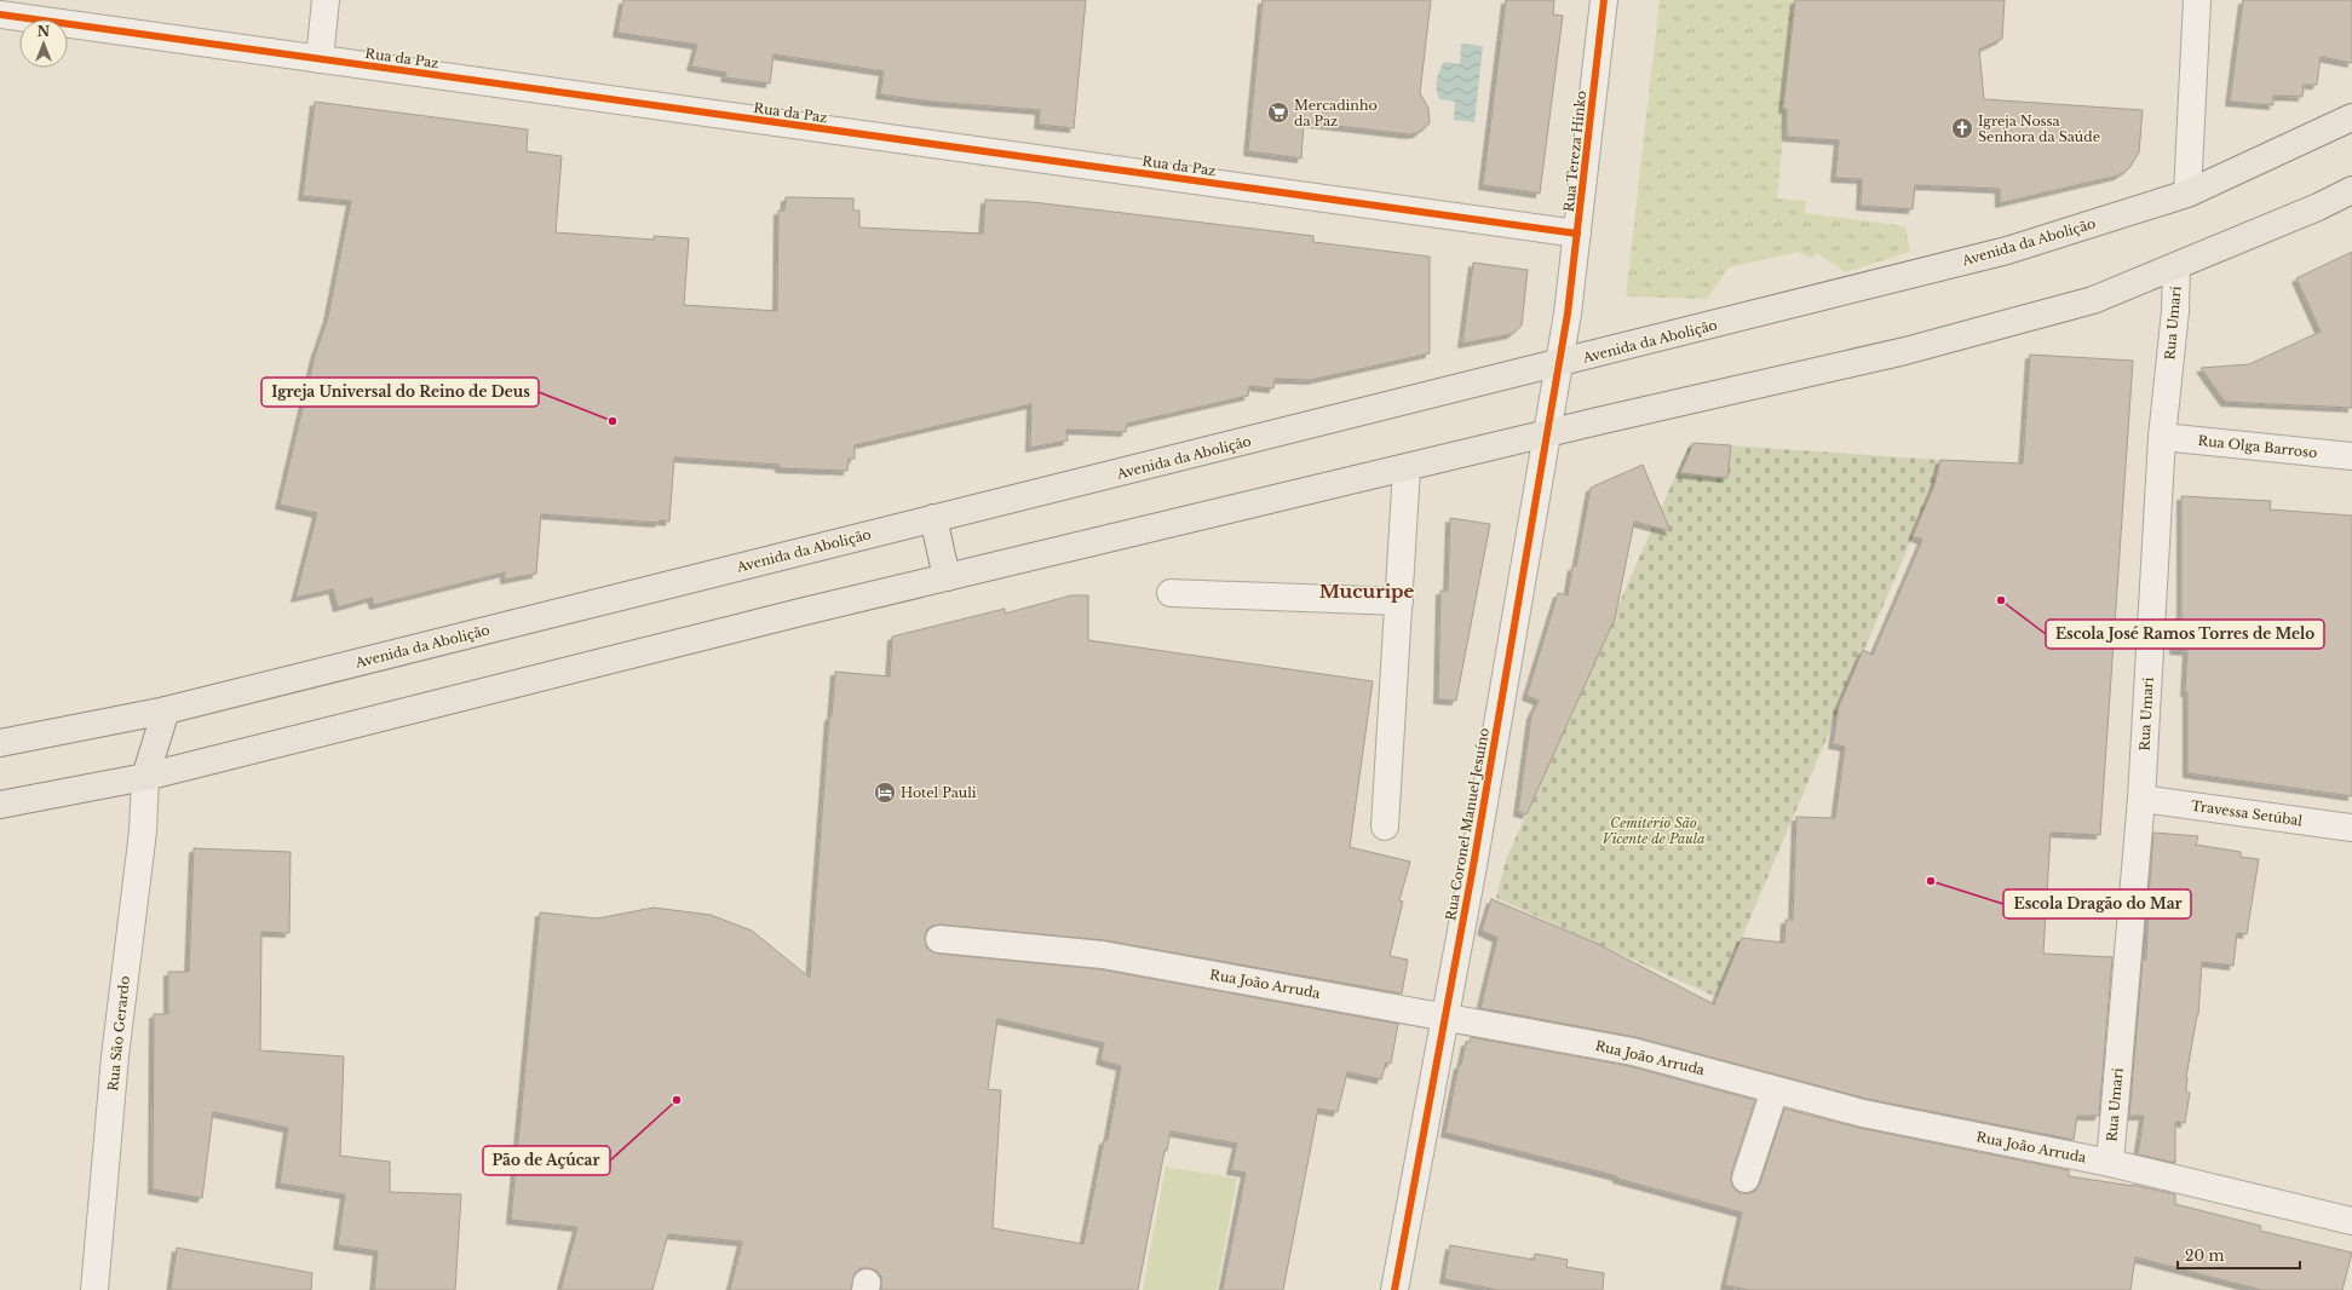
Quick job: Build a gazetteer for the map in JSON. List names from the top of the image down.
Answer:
{
  "streets": {
    "main road": ["Avenida da Abolição"],
    "street": [
      "Rua da Paz",
      "Rua Tereza Hinko",
      "Rua Umari",
      "Rua Olga Barroso",
      "Travessa Setúbal",
      "Rua Coronel Manuel Jesuíno",
      "Rua João Arruda",
      "Rua São Gerardo"
    ]
  },
  "crossings": [
    ["Rua da Paz", "Rua Tereza Hinko"],
    ["Rua Tereza Hinko", "Avenida da Abolição"],
    ["Rua Tereza Hinko", "Rua Coronel Manuel Jesuíno"],
    ["Avenida da Abolição", "Rua Coronel Manuel Jesuíno"],
    ["Rua Umari", "Rua Olga Barroso"],
    ["Rua Umari", "Travessa Setúbal"],
    ["Rua Umari", "Rua João Arruda"],
    ["Rua Coronel Manuel Jesuíno", "Rua João Arruda"]
  ],
  "districts": ["Mucuripe"],
  "parks": ["Cemitério São Vicente de Paula"],
  "places": {
    "supermarket": ["Mercadinho da Paz"],
    "church": ["Igreja Nossa Senhora da Saúde"],
    "other": [
      "Igreja Universal do Reino de Deus",
      "Escola José Ramos Torres de Melo",
      "Escola Dragão do Mar",
      "Pão de Açúcar"
    ],
    "hotel": ["Hotel Pauli"]
  },
  "scale_bar": "20 m",
  "north": "top"
}
